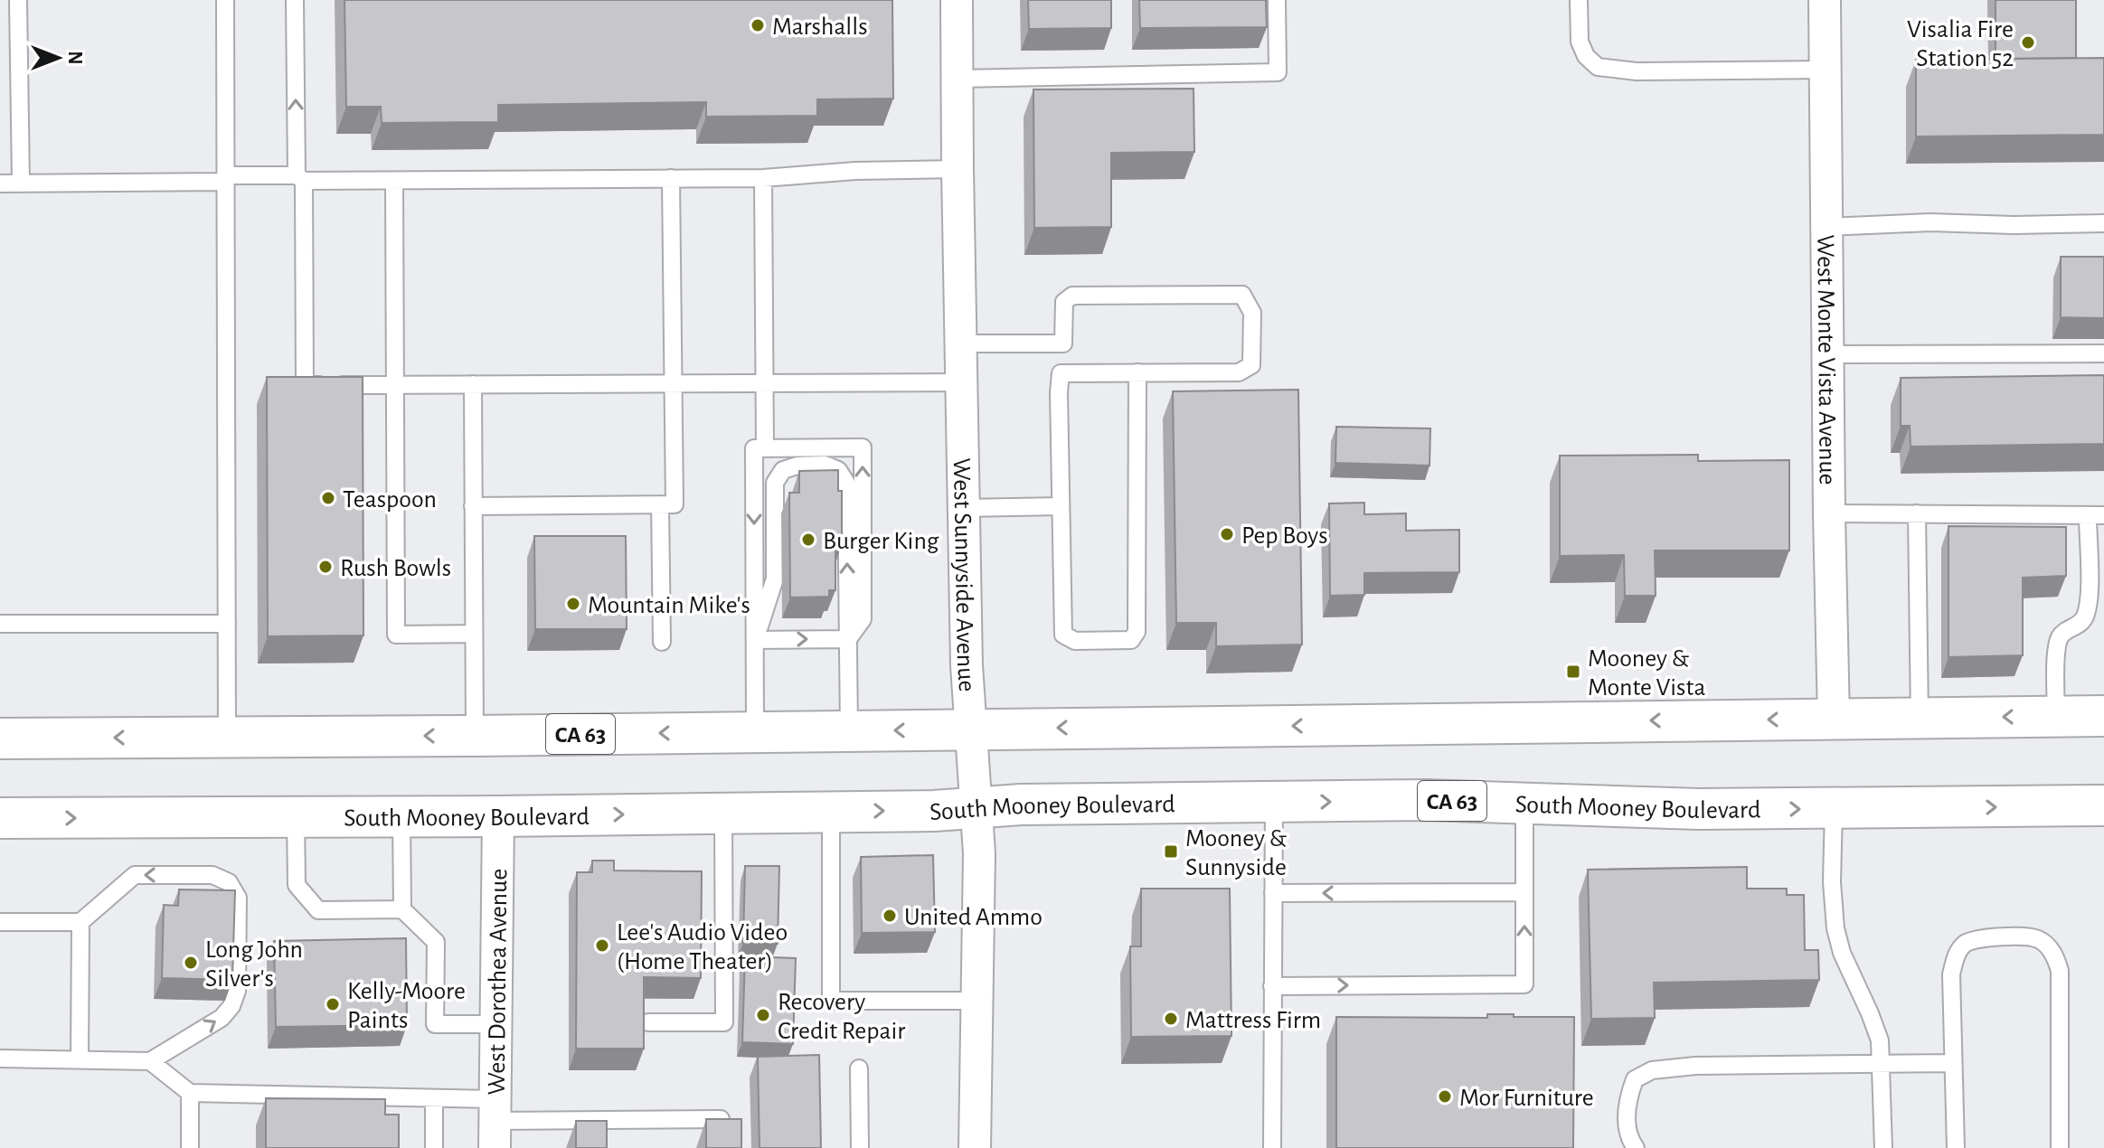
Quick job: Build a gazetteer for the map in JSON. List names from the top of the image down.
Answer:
{
  "streets": {
    "main road": ["CA 63", "South Mooney Boulevard"],
    "street": ["West Monte Vista Avenue", "West Sunnyside Avenue", "West Dorothea Avenue"]
  },
  "crossings": [
    ["West Monte Vista Avenue", "CA 63"],
    ["West Sunnyside Avenue", "CA 63"],
    ["West Sunnyside Avenue", "South Mooney Boulevard"],
    ["South Mooney Boulevard", "West Dorothea Avenue"]
  ],
  "places": {
    "other": [
      "Marshalls",
      "Visalia Fire Station 52",
      "Teaspoon",
      "Pep Boys",
      "Burger King",
      "Rush Bowls",
      "Mountain Mike's",
      "United Ammo",
      "Lee's Audio Video (Home Theater)",
      "Long John Silver's",
      "Kelly-Moore Paints",
      "Recovery Credit Repair",
      "Mattress Firm",
      "Mor Furniture"
    ],
    "transit": ["Mooney & Monte Vista", "Mooney & Sunnyside"]
  },
  "north": "right"
}
